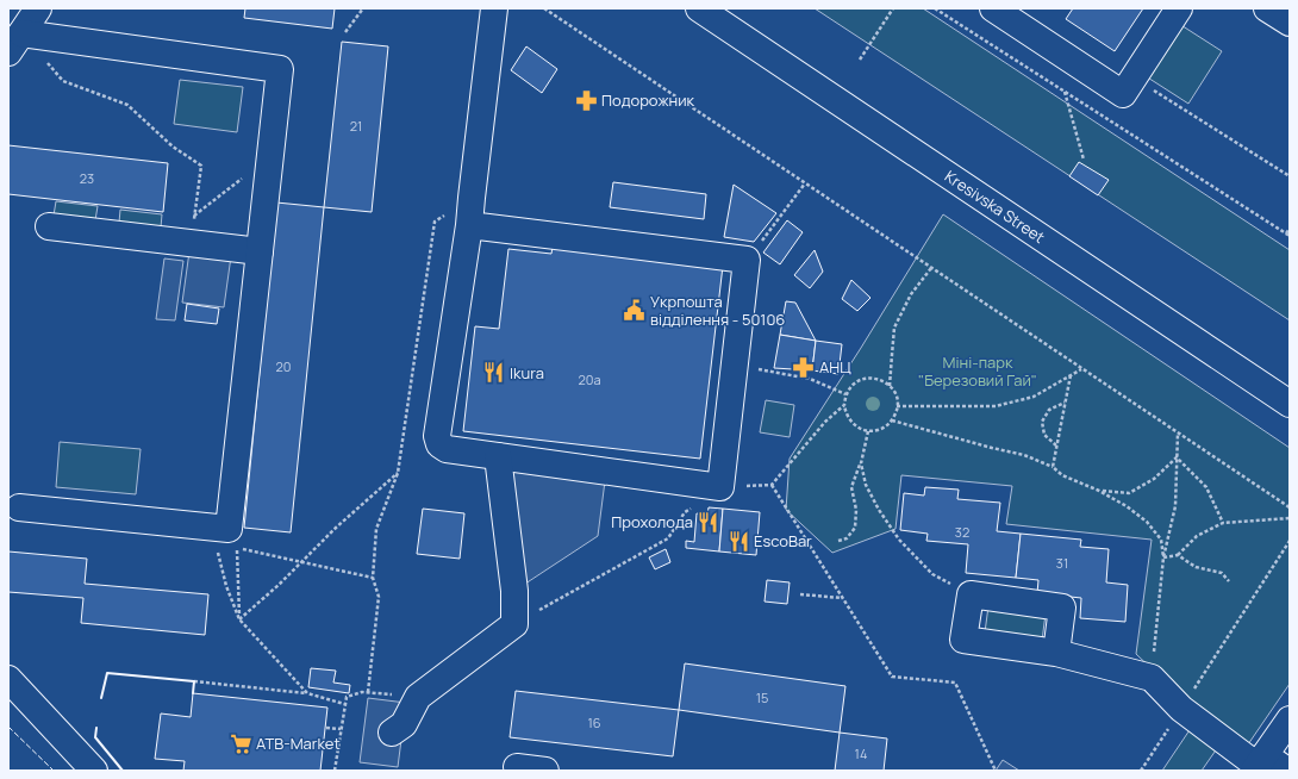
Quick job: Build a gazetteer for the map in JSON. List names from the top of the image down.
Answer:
{
  "streets": {
    "street": ["Kresivska Street"]
  },
  "parks": ["Міні-парк \"Березовий Гай\""],
  "places": {
    "pharmacy": ["Подорожник", "АНЦ"],
    "public building": ["Укрпошта відділення - 50106"],
    "restaurant": ["Ikura", "Прохолода", "EscoBar"],
    "supermarket": ["ATB-Market"]
  },
  "house_numbers": [
    "21",
    "23",
    "20",
    "20а",
    "32",
    "31",
    "15",
    "16",
    "14"
  ]
}
